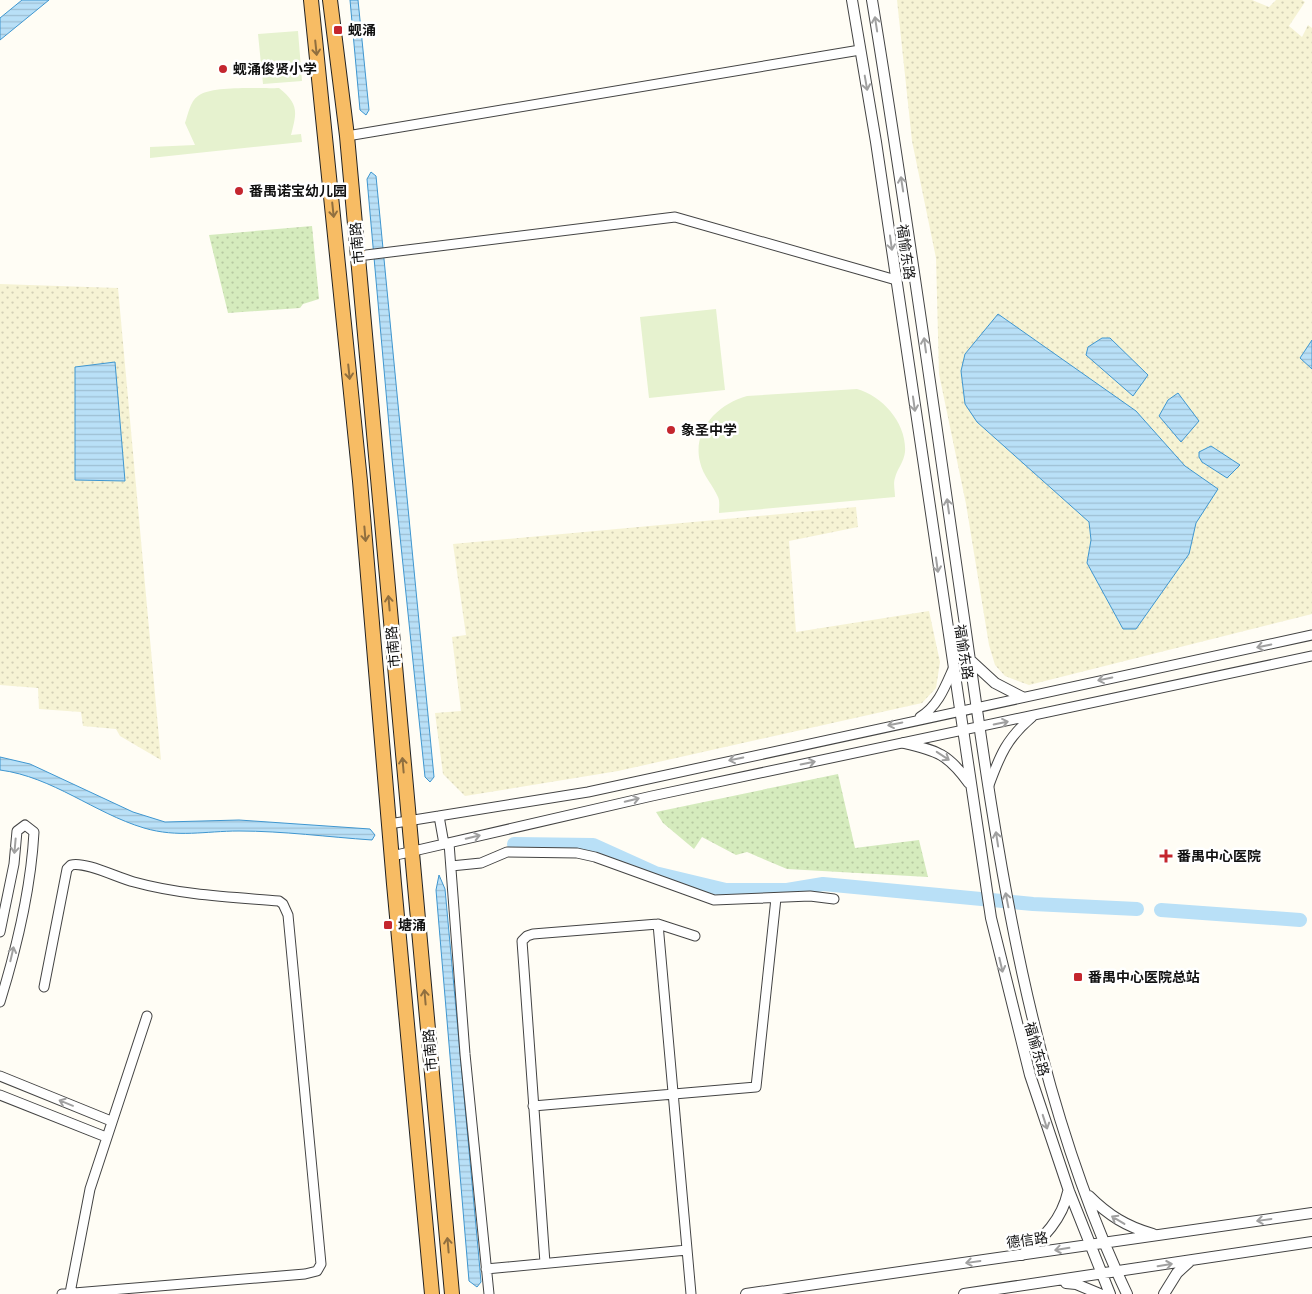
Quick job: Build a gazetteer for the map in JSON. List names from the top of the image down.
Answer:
{
  "streets": {
    "highway": ["市南路"],
    "street": ["福愉东路", "德信路"]
  },
  "crossings": [
    ["福愉东路", "德信路"]
  ],
  "places": {
    "transit": ["蚬涌", "塘涌", "番禺中心医院总站"],
    "other": ["蚬涌俊贤小学", "番禺诺宝幼儿园", "象圣中学"],
    "health": ["番禺中心医院"]
  }
}
